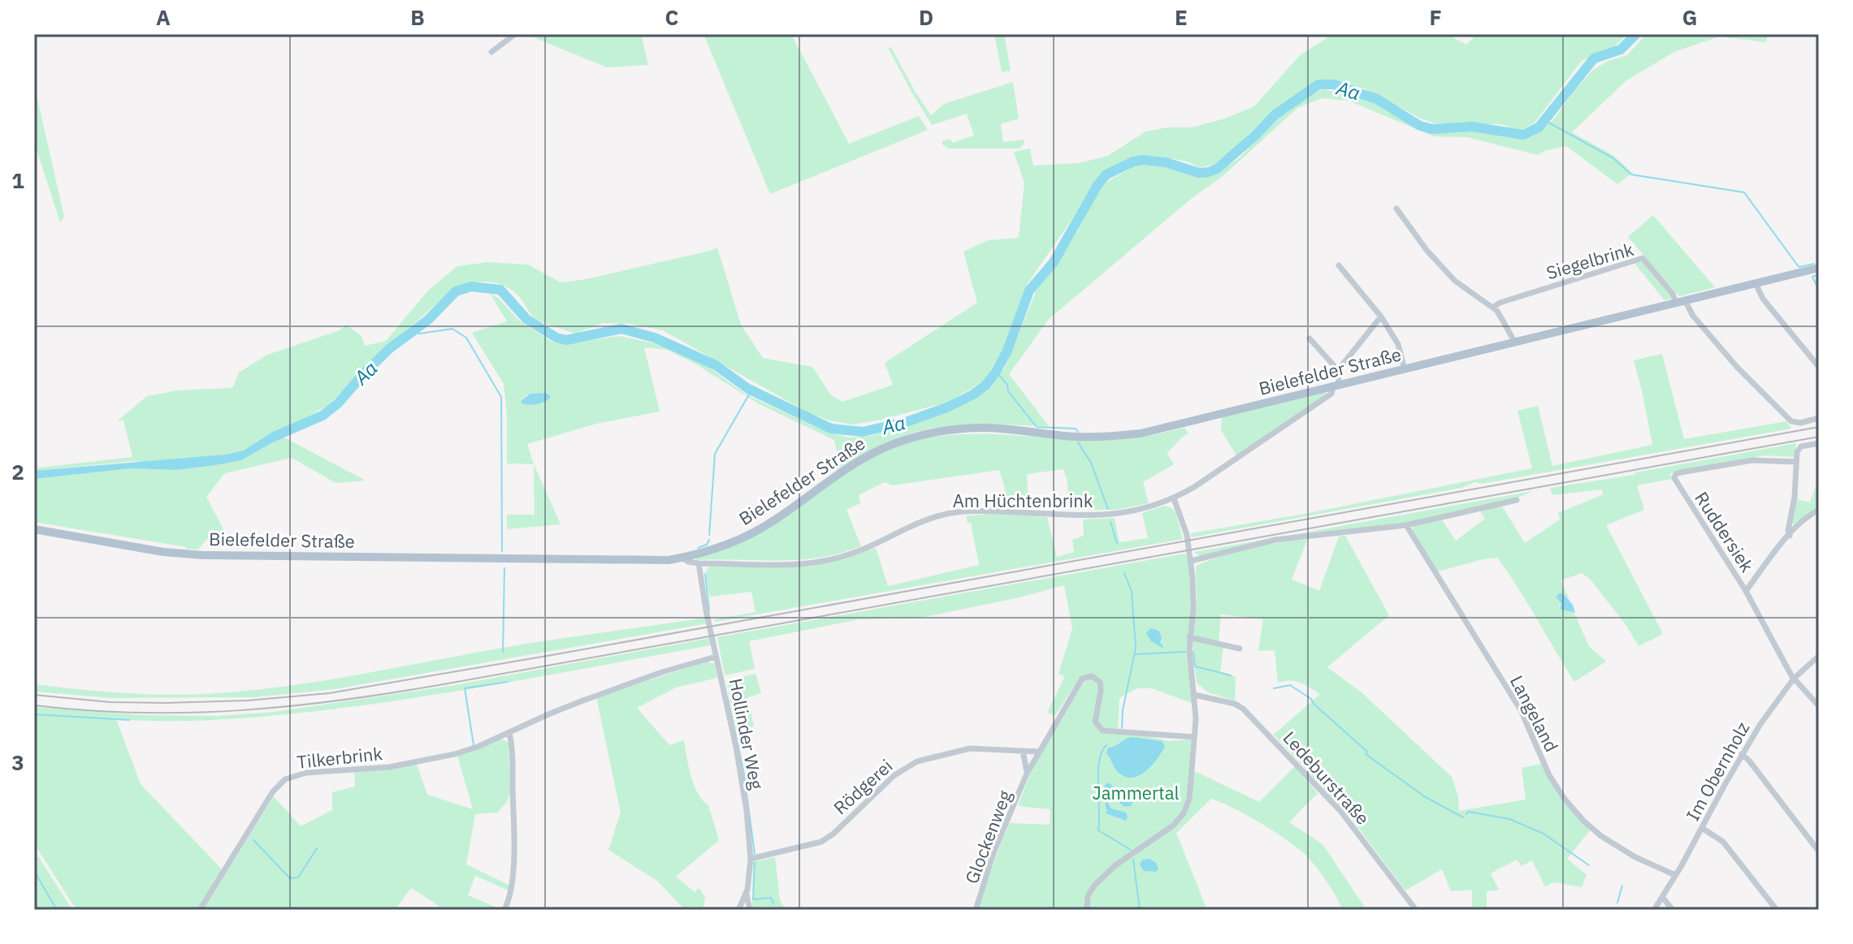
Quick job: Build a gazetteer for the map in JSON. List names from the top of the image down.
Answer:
{
  "streets": {
    "main road": ["Bielefelder Straße"],
    "street": [
      "Siegelbrink",
      "Am Hüchtenbrink",
      "Ruddersiek",
      "Langeland",
      "Hollinder Weg",
      "Tilkerbrink",
      "Im Obernholz",
      "Ledeburstraße",
      "Rödgerei",
      "Glockenweg"
    ]
  },
  "crossings": [
    ["Siegelbrink", "Bielefelder Straße"],
    ["Bielefelder Straße", "Am Hüchtenbrink"],
    ["Am Hüchtenbrink", "Hollinder Weg"],
    ["Ruddersiek", "Im Obernholz"],
    ["Langeland", "Im Obernholz"],
    ["Hollinder Weg", "Tilkerbrink"],
    ["Hollinder Weg", "Rödgerei"],
    ["Rödgerei", "Glockenweg"]
  ],
  "water": ["Aa"],
  "parks": ["Jammertal"],
  "grid": {
    "columns": [
      "A",
      "B",
      "C",
      "D",
      "E",
      "F",
      "G"
    ],
    "rows": ["1", "2", "3"]
  }
}
